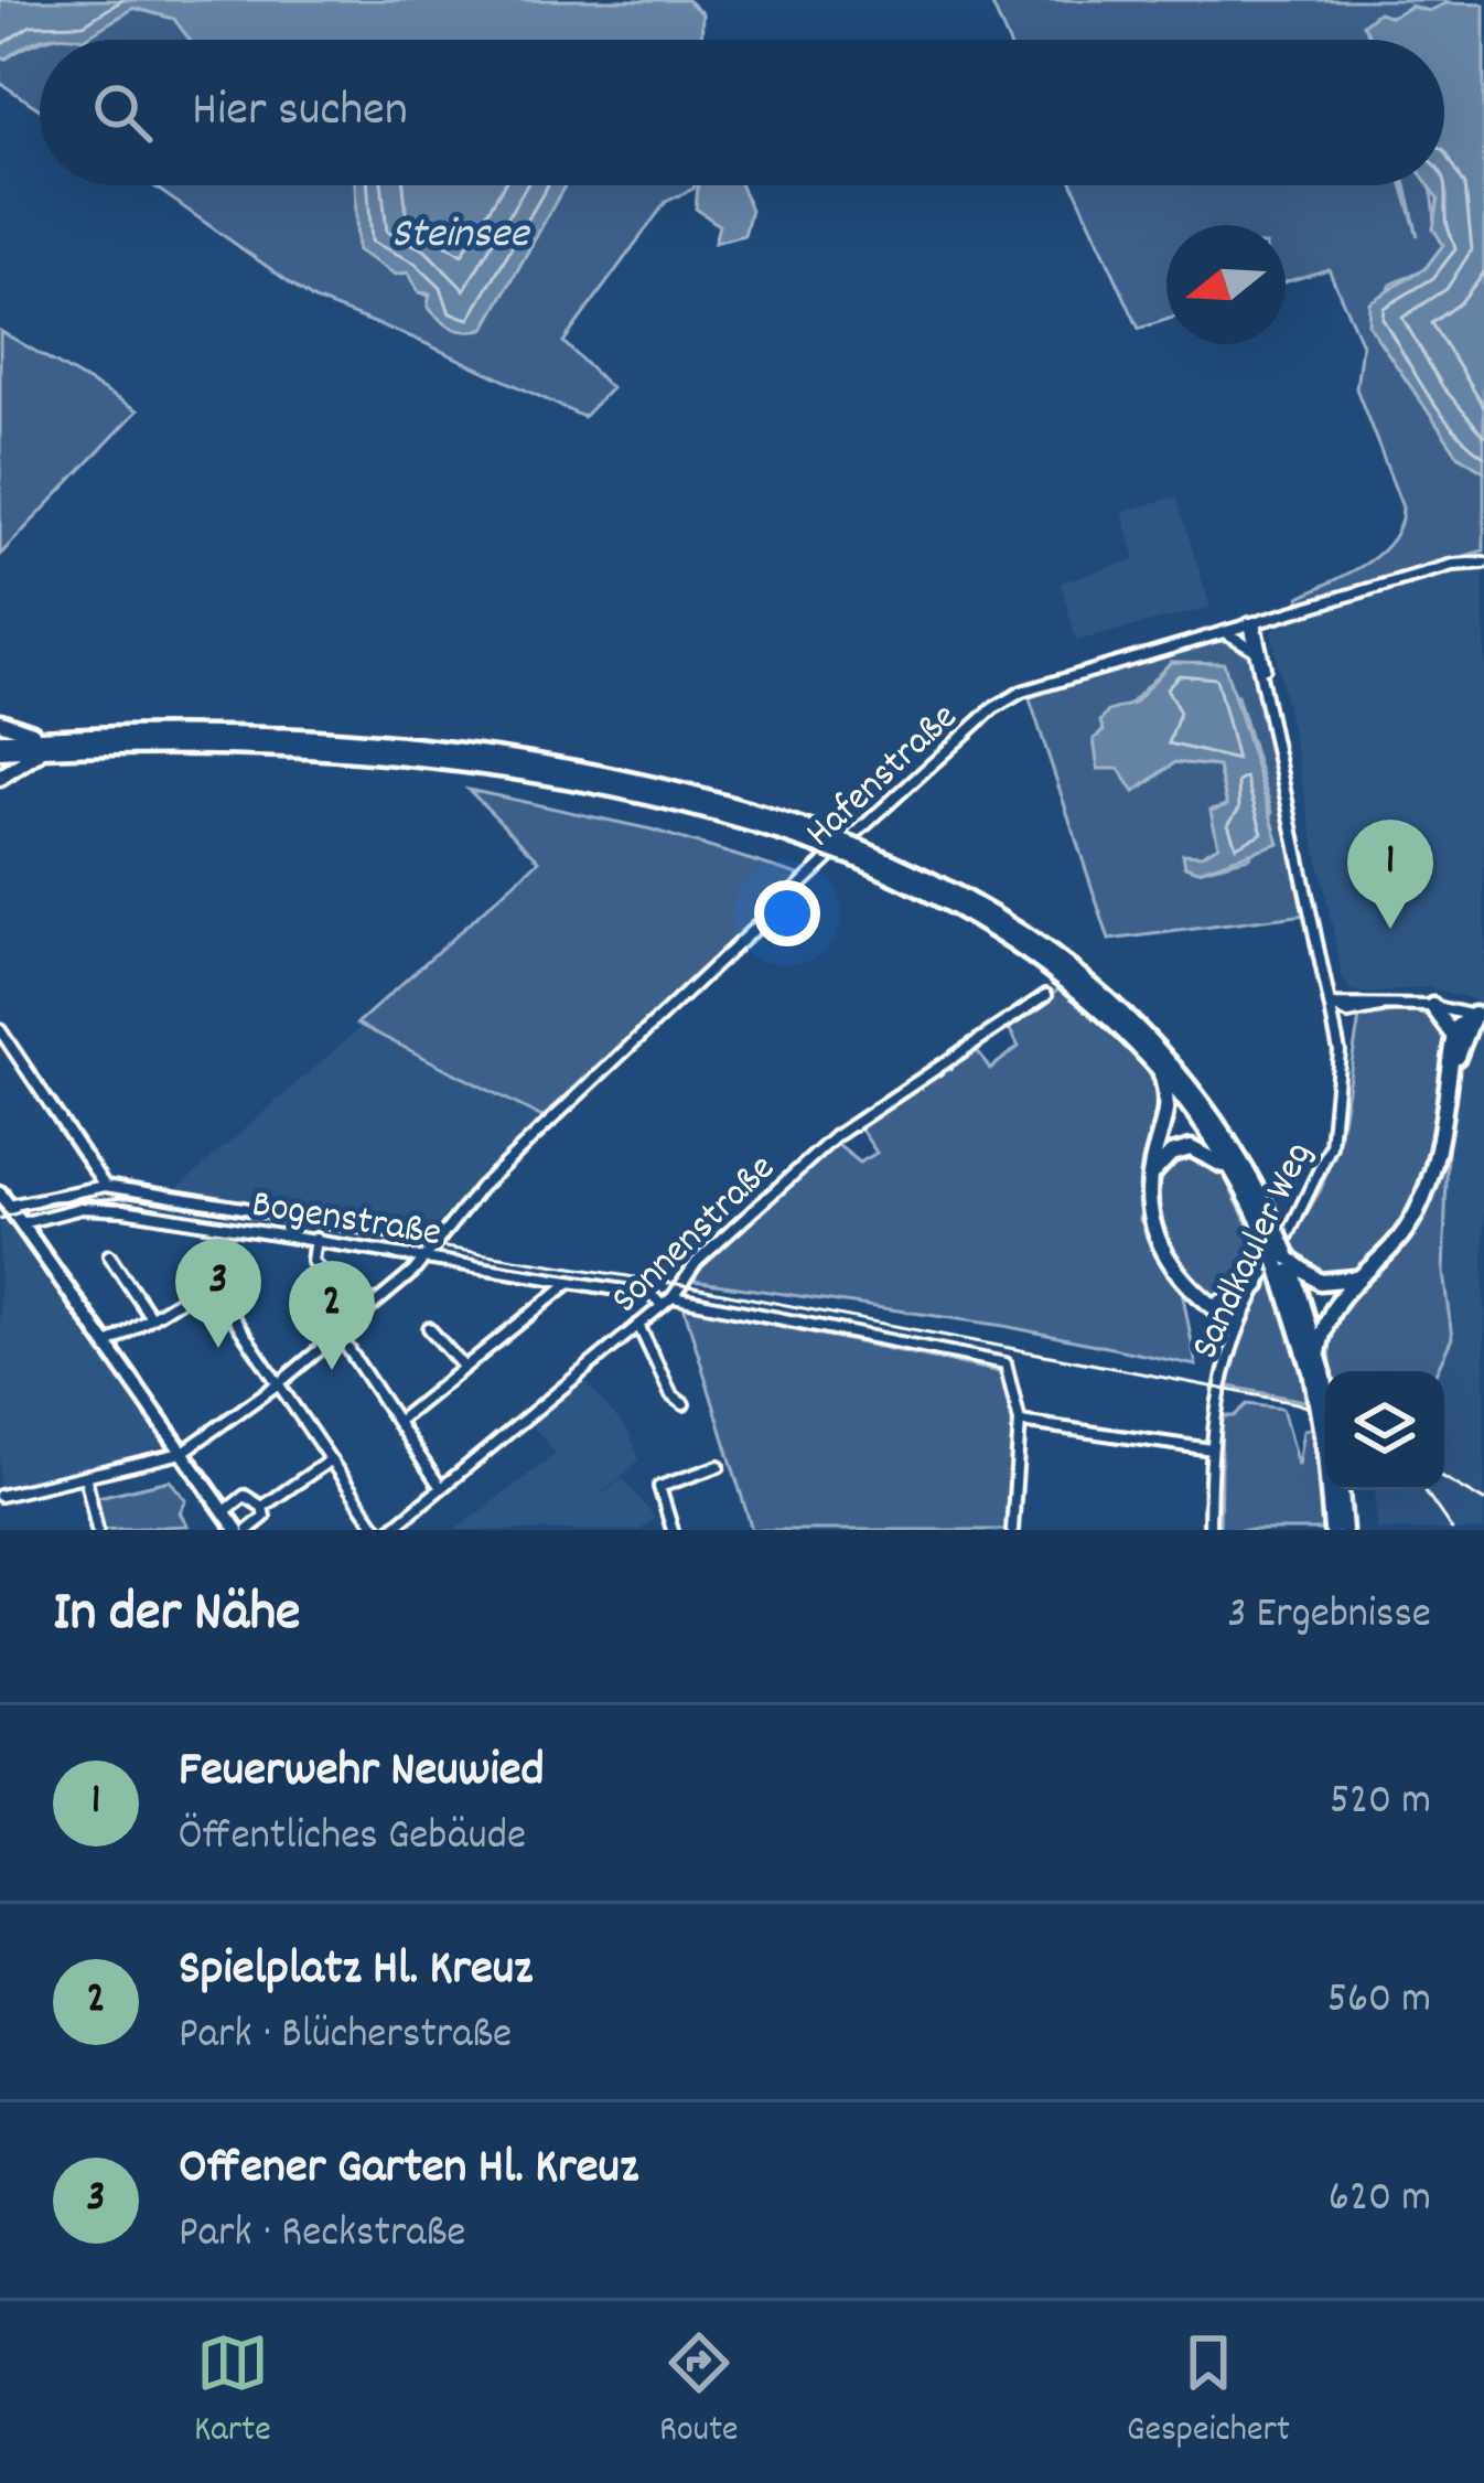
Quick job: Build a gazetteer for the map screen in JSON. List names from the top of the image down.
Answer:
{
  "streets": {
    "street": [
      "Hafenstraße",
      "Bogenstraße",
      "Sonnenstraße",
      "Sandkauler Weg"
    ]
  },
  "crossings": [
    ["Hafenstraße", "Bogenstraße"],
    ["Hafenstraße", "Sandkauler Weg"],
    ["Bogenstraße", "Sonnenstraße"]
  ],
  "water": ["Steinsee"],
  "north": "left",
  "page": {
    "search": "Hier suchen",
    "pins": ["1", "3", "2"],
    "heading": ["In der Nähe", "3 Ergebnisse"],
    "list": [
      {
        "mark": "1",
        "name": "Feuerwehr Neuwied",
        "note": "Öffentliches Gebäude",
        "value": "520 m"
      },
      {
        "mark": "2",
        "name": "Spielplatz Hl. Kreuz",
        "note": "Park · Blücherstraße",
        "value": "560 m"
      },
      {
        "mark": "3",
        "name": "Offener Garten Hl. Kreuz",
        "note": "Park · Reckstraße",
        "value": "620 m"
      }
    ],
    "nav": ["Karte", "Route", "Gespeichert"]
  }
}
